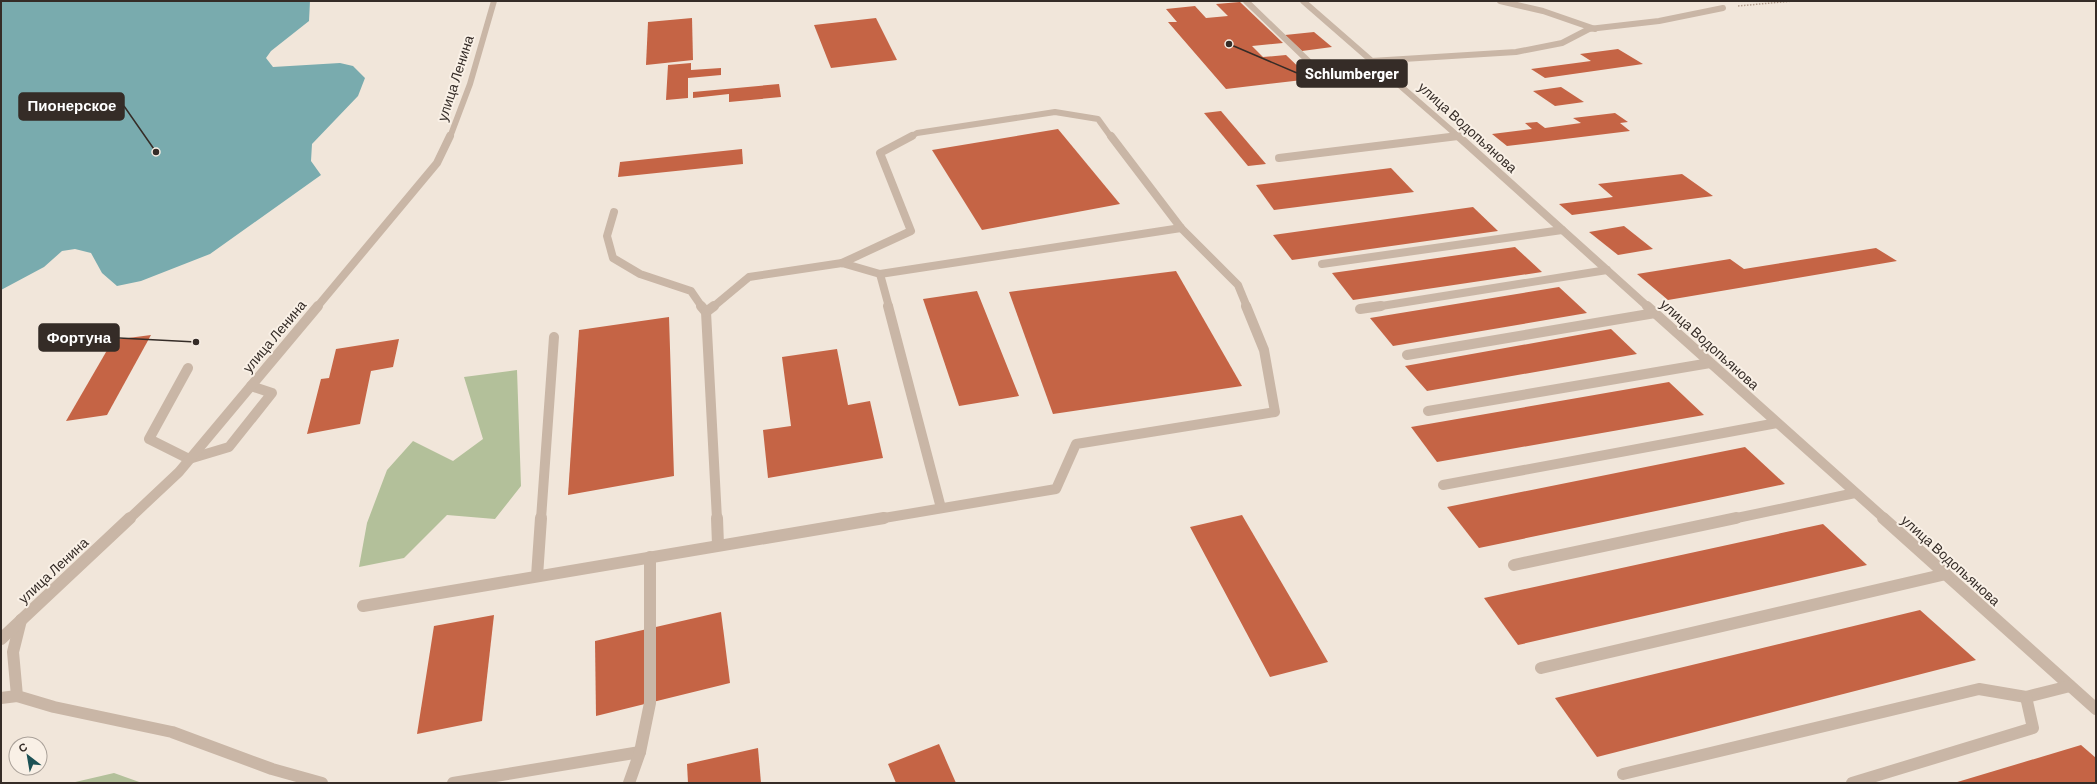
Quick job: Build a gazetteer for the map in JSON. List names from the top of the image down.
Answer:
{
  "streets": {
    "street": ["улица Ленина", "улица Водопьянова"]
  },
  "places": ["Schlumberger", "Пионерское", "Фортуна"],
  "north": "top left"
}
